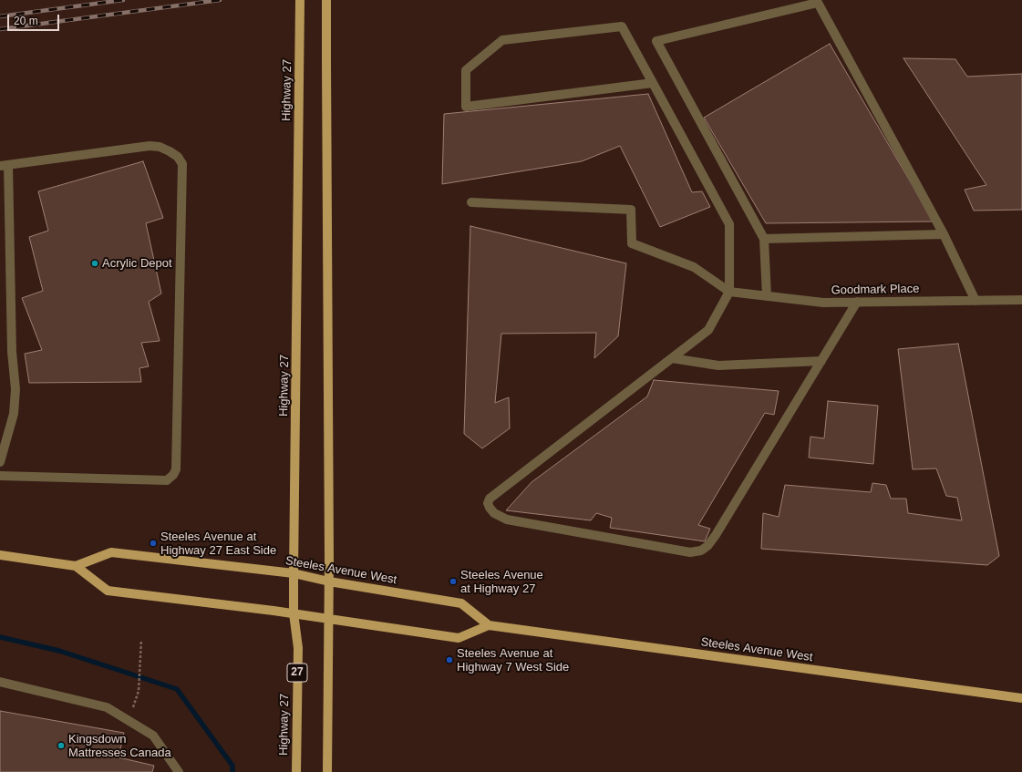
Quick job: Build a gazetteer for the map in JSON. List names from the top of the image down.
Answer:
{
  "streets": {
    "main road": ["Highway 27", "Steeles Avenue West", "27"],
    "street": ["Goodmark Place"]
  },
  "crossings": [
    ["Highway 27", "Steeles Avenue West"]
  ],
  "places": [
    "Acrylic Depot",
    "Steeles Avenue at Highway 27 East Side",
    "Steeles Avenue at Highway 27",
    "Steeles Avenue at Highway 7 West Side",
    "Kingsdown Mattresses Canada"
  ],
  "scale_bar": "20 m"
}
